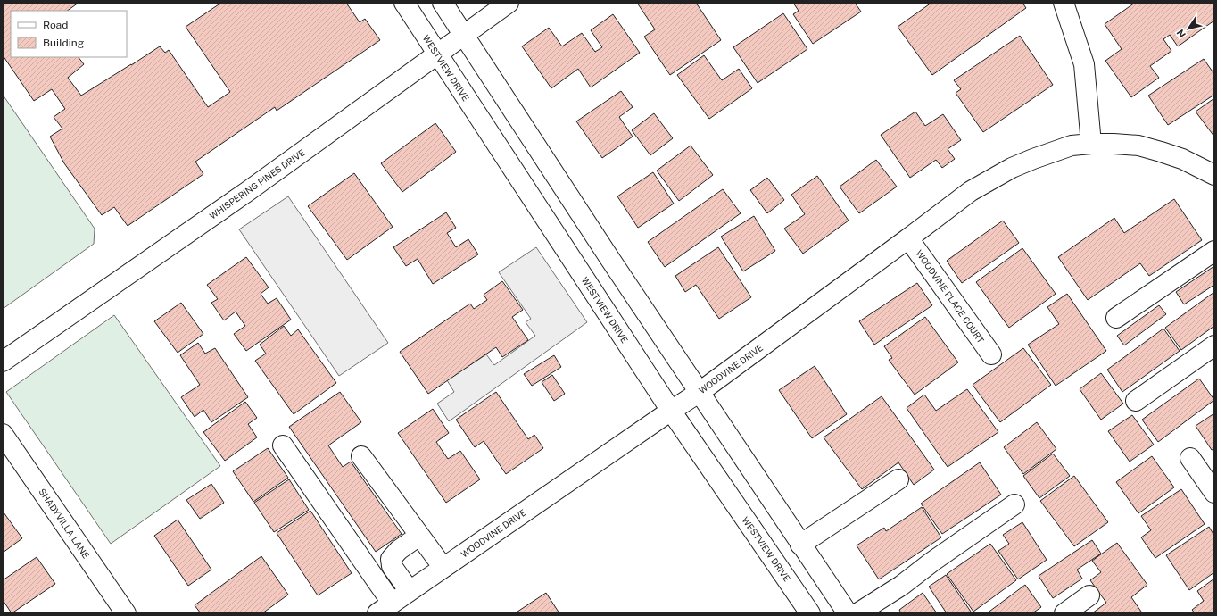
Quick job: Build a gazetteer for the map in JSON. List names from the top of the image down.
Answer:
{
  "streets": {
    "street": [
      "WESTVIEW DRIVE",
      "WHISPERING PINES DRIVE",
      "WOODVINE PLACE COURT",
      "WOODVINE DRIVE",
      "SHADYVILLA LANE"
    ]
  },
  "crossings": [
    ["WESTVIEW DRIVE", "WHISPERING PINES DRIVE"],
    ["WESTVIEW DRIVE", "WOODVINE DRIVE"],
    ["WOODVINE PLACE COURT", "WOODVINE DRIVE"]
  ],
  "legend": ["Road", "Building"],
  "north": "bottom left"
}
